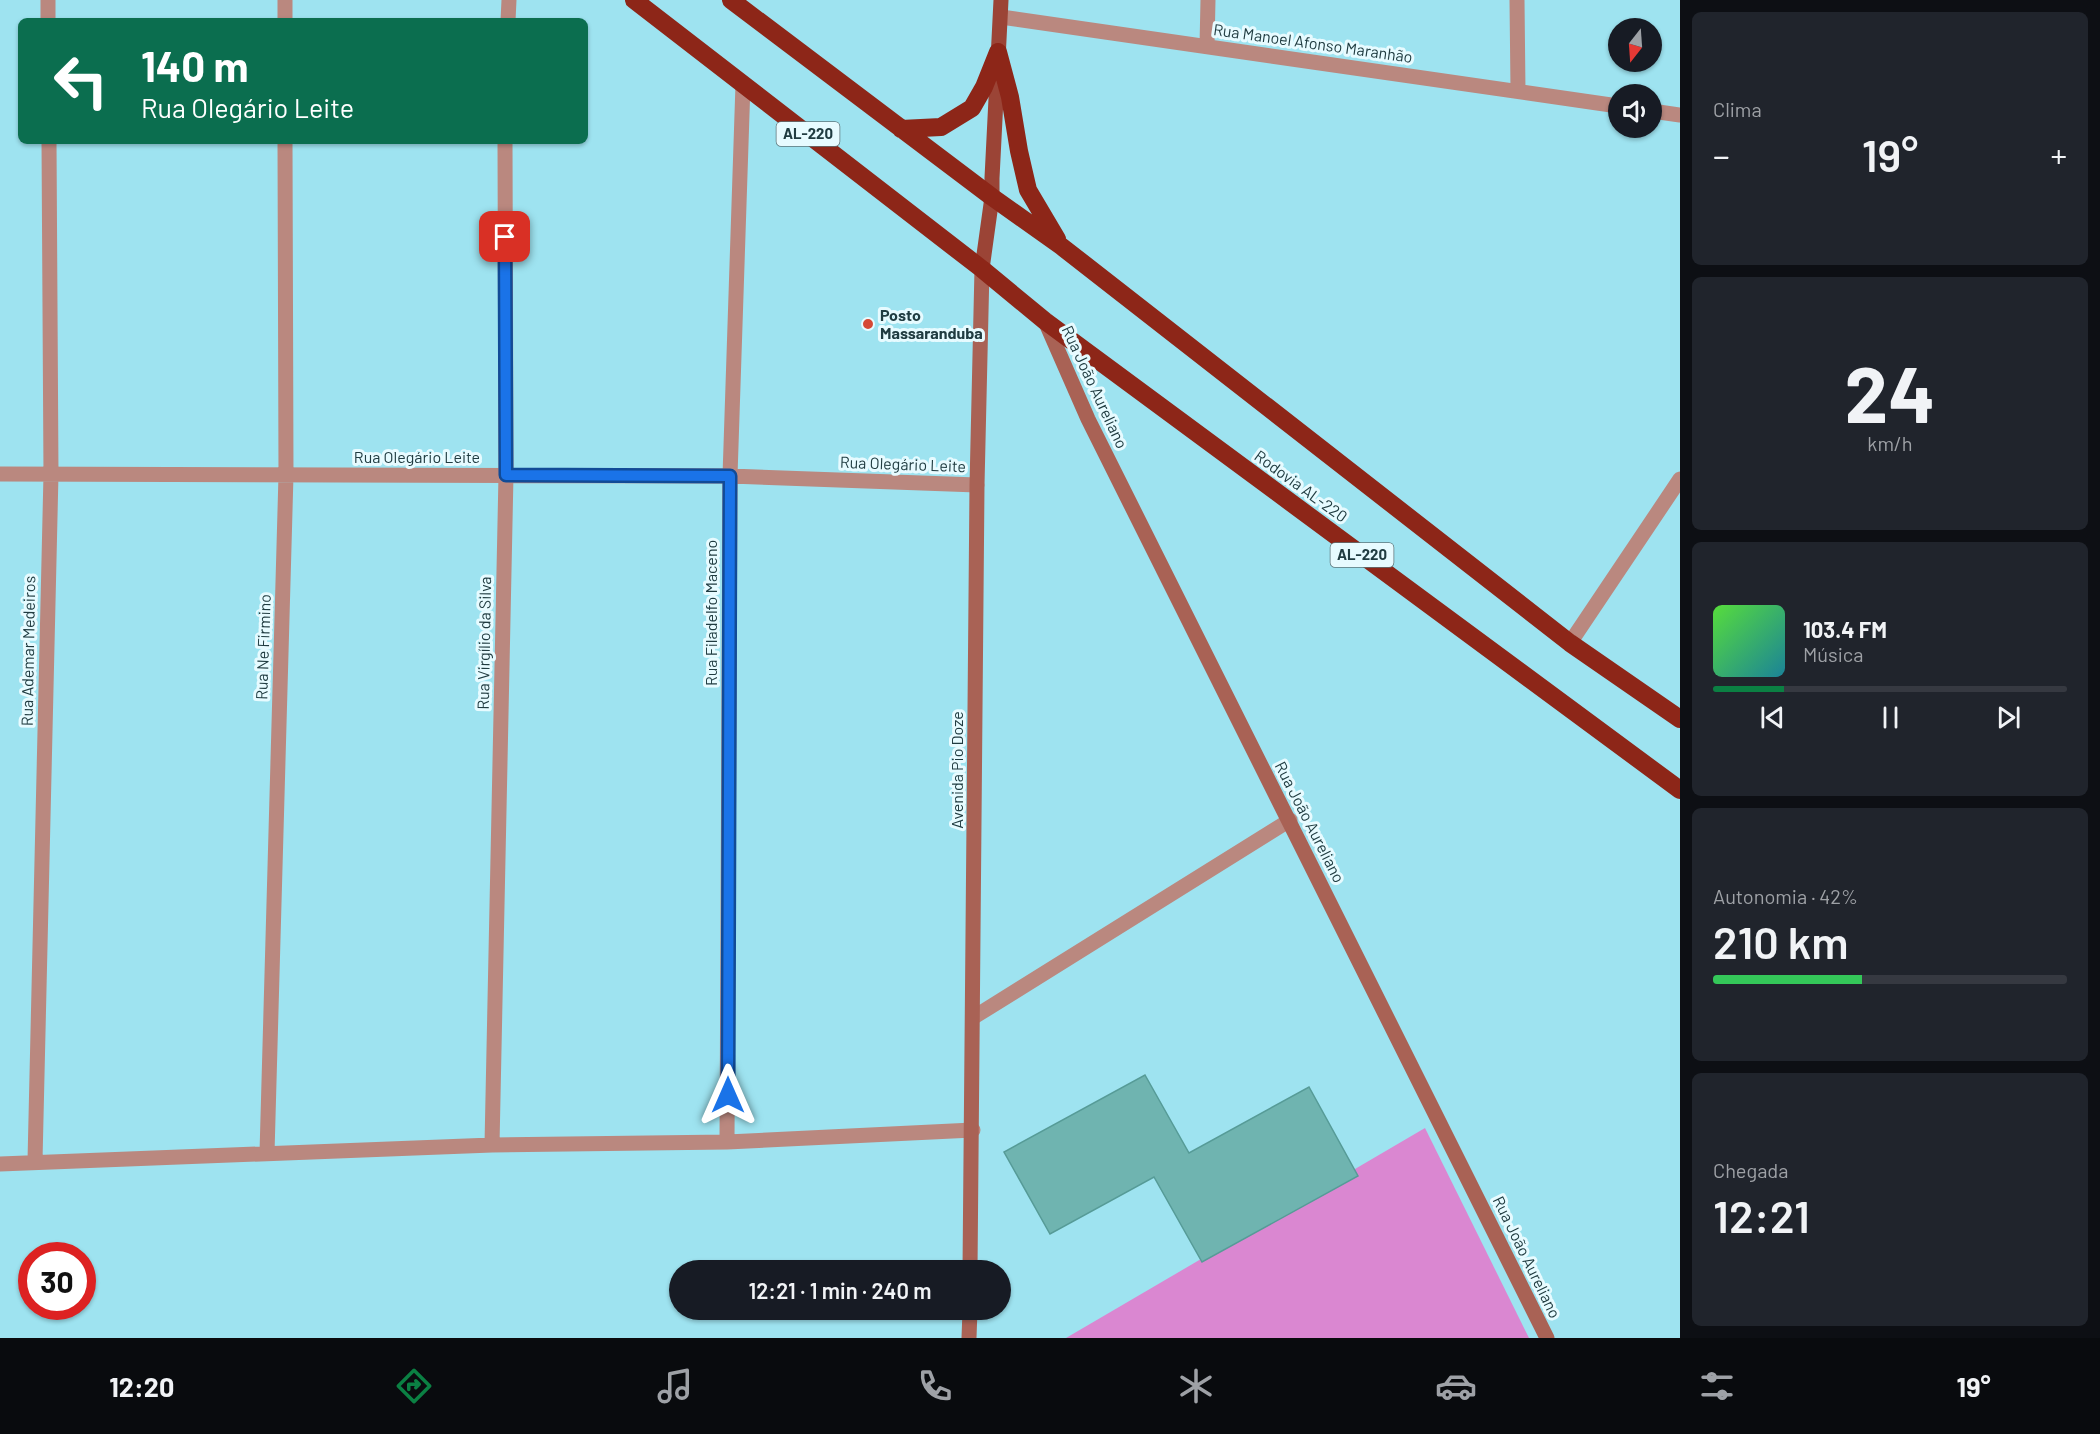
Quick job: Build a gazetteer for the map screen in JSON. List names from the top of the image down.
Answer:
{
  "streets": {
    "highway": ["AL-220", "Rodovia AL-220"],
    "street": [
      "Rua Manoel Afonso Maranhão",
      "Rua João Aureliano",
      "Rua Olegário Leite",
      "Rua Filadelfo Maceno",
      "Rua Virgílio da Silva",
      "Rua Ne Firmino",
      "Rua Ademar Medeiros",
      "Avenida Pio Doze"
    ]
  },
  "crossings": [
    ["AL-220", "Rua João Aureliano"],
    ["AL-220", "Rodovia AL-220"],
    ["AL-220", "Rua Filadelfo Maceno"],
    ["AL-220", "Avenida Pio Doze"],
    ["Rua João Aureliano", "Rodovia AL-220"],
    ["Rua Olegário Leite", "Rua Filadelfo Maceno"],
    ["Rua Olegário Leite", "Rua Virgílio da Silva"],
    ["Rua Olegário Leite", "Rua Ne Firmino"],
    ["Rua Olegário Leite", "Rua Ademar Medeiros"],
    ["Rua Olegário Leite", "Avenida Pio Doze"]
  ],
  "places": ["Posto Massaranduba"],
  "north": "bottom",
  "page": {
    "tile": [
      "Clima",
      ["24", "km/h"],
      ["Autonomia · 42%", "210 km"],
      ["Chegada", "12:21"]
    ],
    "turn": ["140 m", "Rua Olegário Leite"],
    "heat": ["−", "19°", "+"],
    "song": ["103.4 FM", "Música"],
    "limit": "30",
    "trip": "12:21 · 1 min · 240 m",
    "tabs": ["12:20", "19°"]
  }
}
